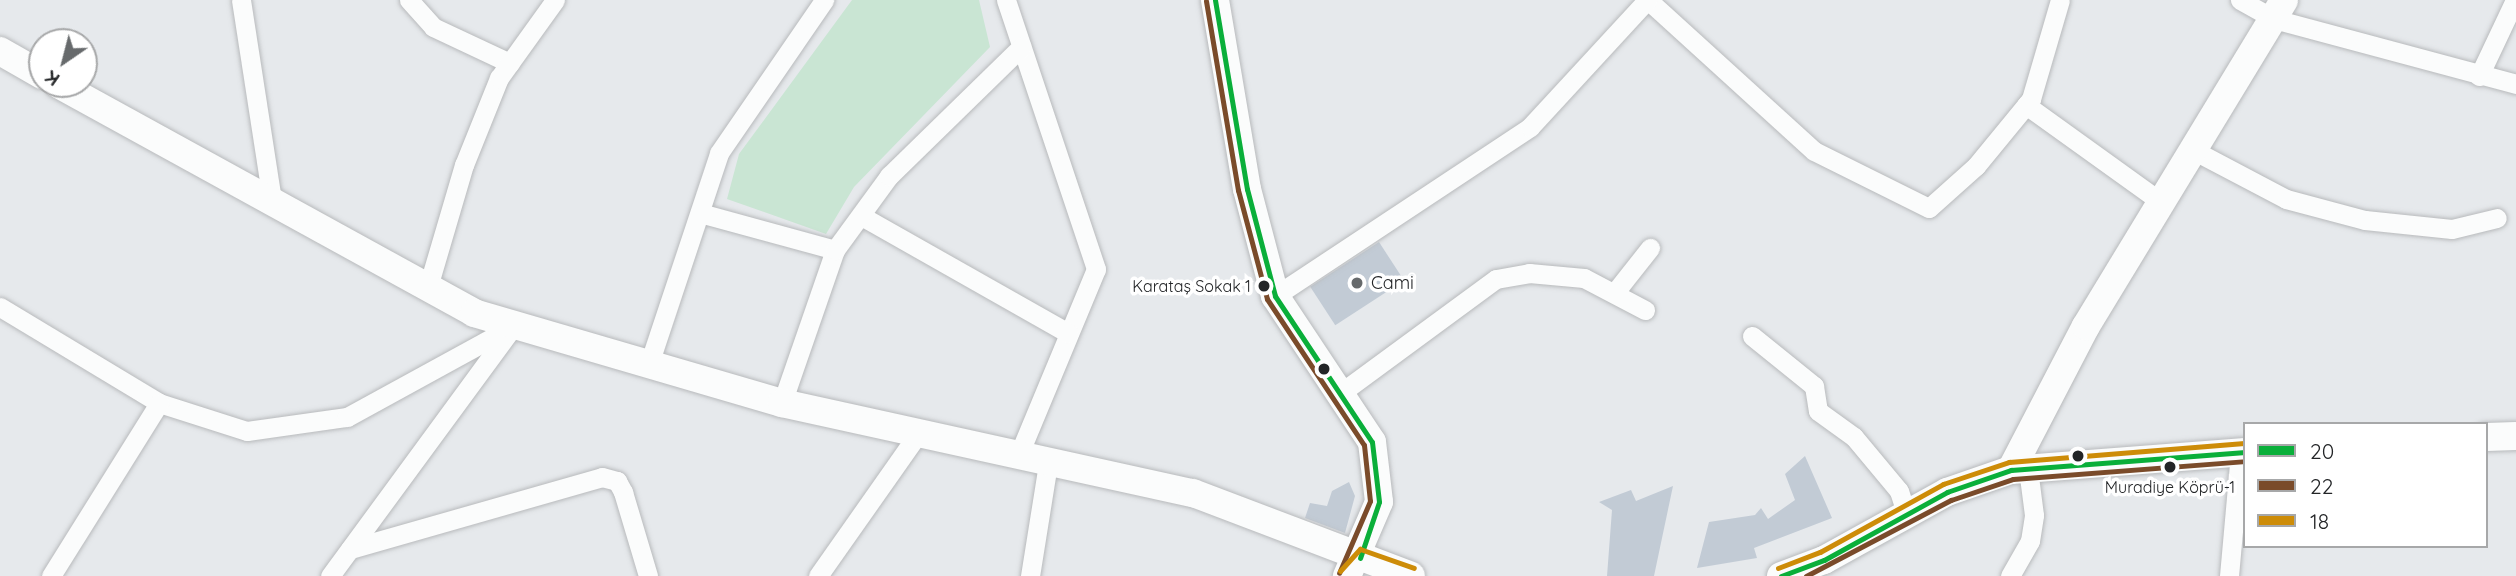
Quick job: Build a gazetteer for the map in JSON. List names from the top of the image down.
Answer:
{
  "places": ["Cami", "Karataş Sokak 1", "Muradiye Köprü-1"],
  "lines": ["transit line 20", "transit line 22", "transit line 18"],
  "legend": ["20", "22", "18"],
  "north": "bottom left"
}
